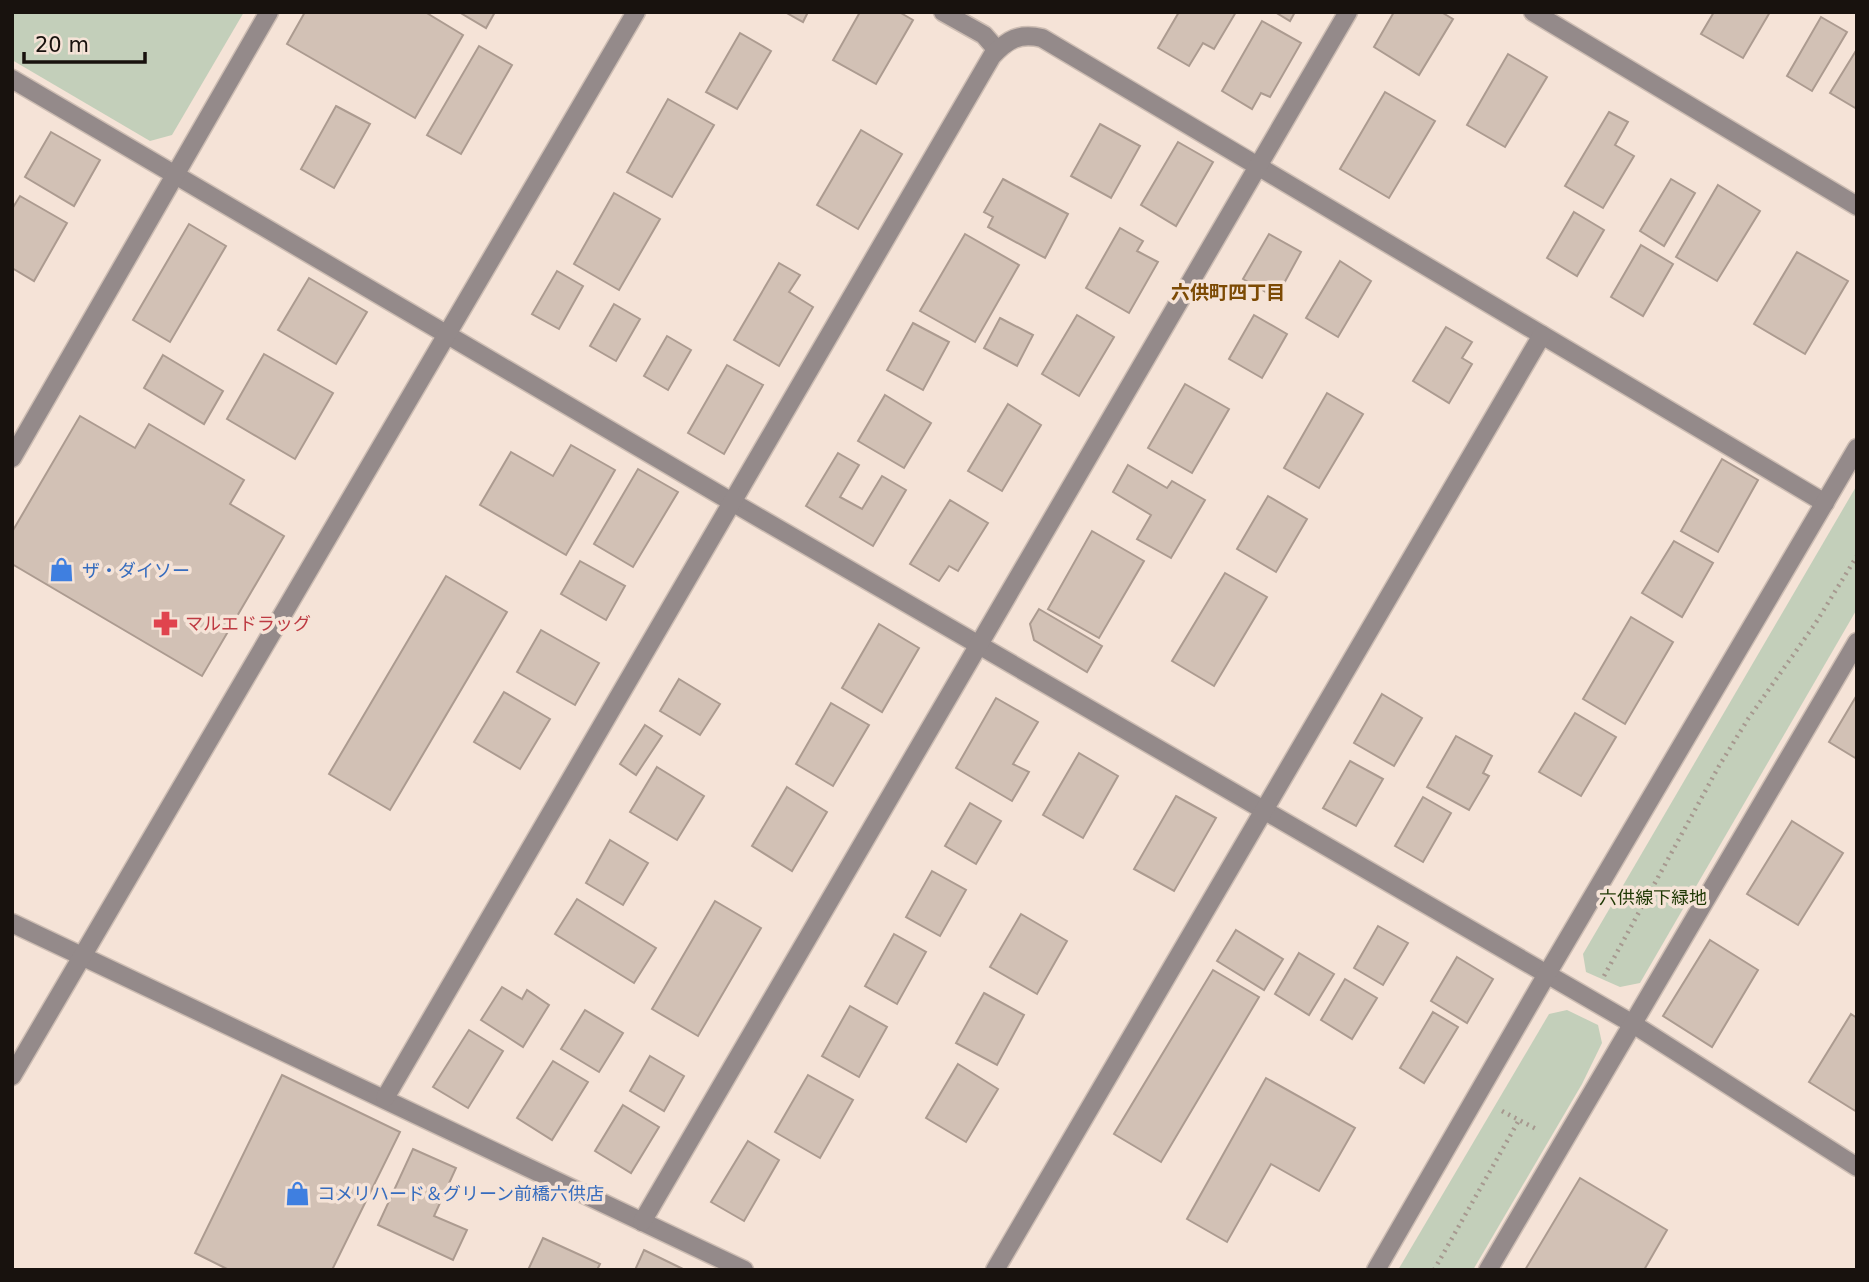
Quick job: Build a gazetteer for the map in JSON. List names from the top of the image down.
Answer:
{
  "districts": ["六供町四丁目"],
  "parks": ["六供線下緑地"],
  "places": {
    "shop": ["ザ・ダイソー", "コメリハード＆グリーン前橋六供店"],
    "pharmacy": ["マルエドラッグ"]
  },
  "scale_bar": "20 m"
}
